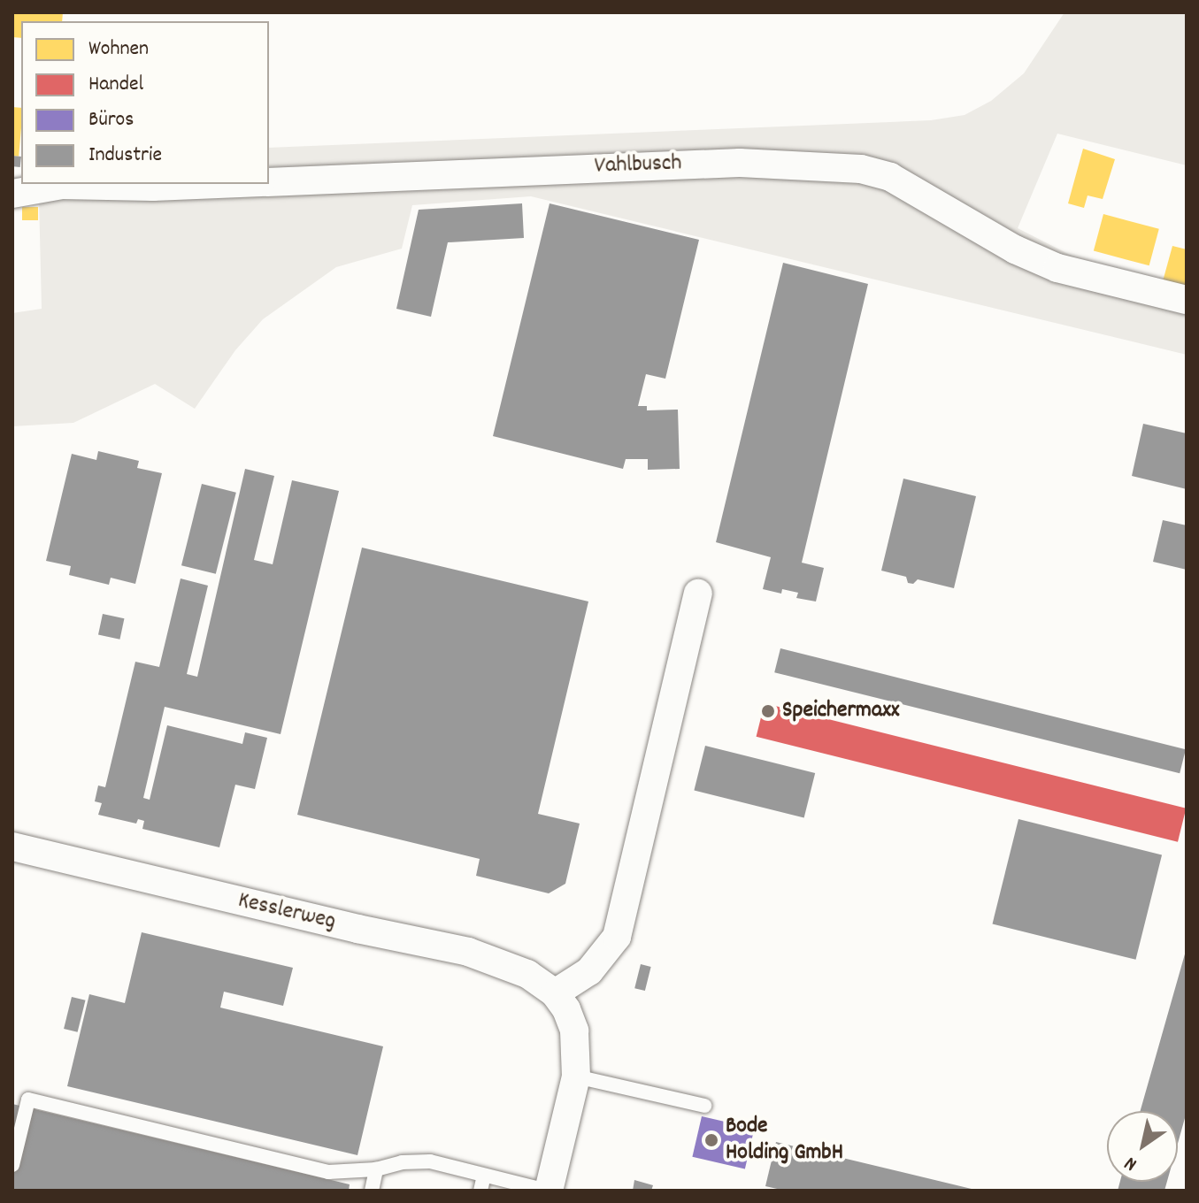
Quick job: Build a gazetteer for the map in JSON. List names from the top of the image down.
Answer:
{
  "streets": {
    "street": ["Vahlbusch", "Kesslerweg"]
  },
  "places": ["Speichermaxx", "Bode Holding GmbH"],
  "legend": [
    "Wohnen",
    "Handel",
    "Büros",
    "Industrie"
  ],
  "north": "bottom left"
}
